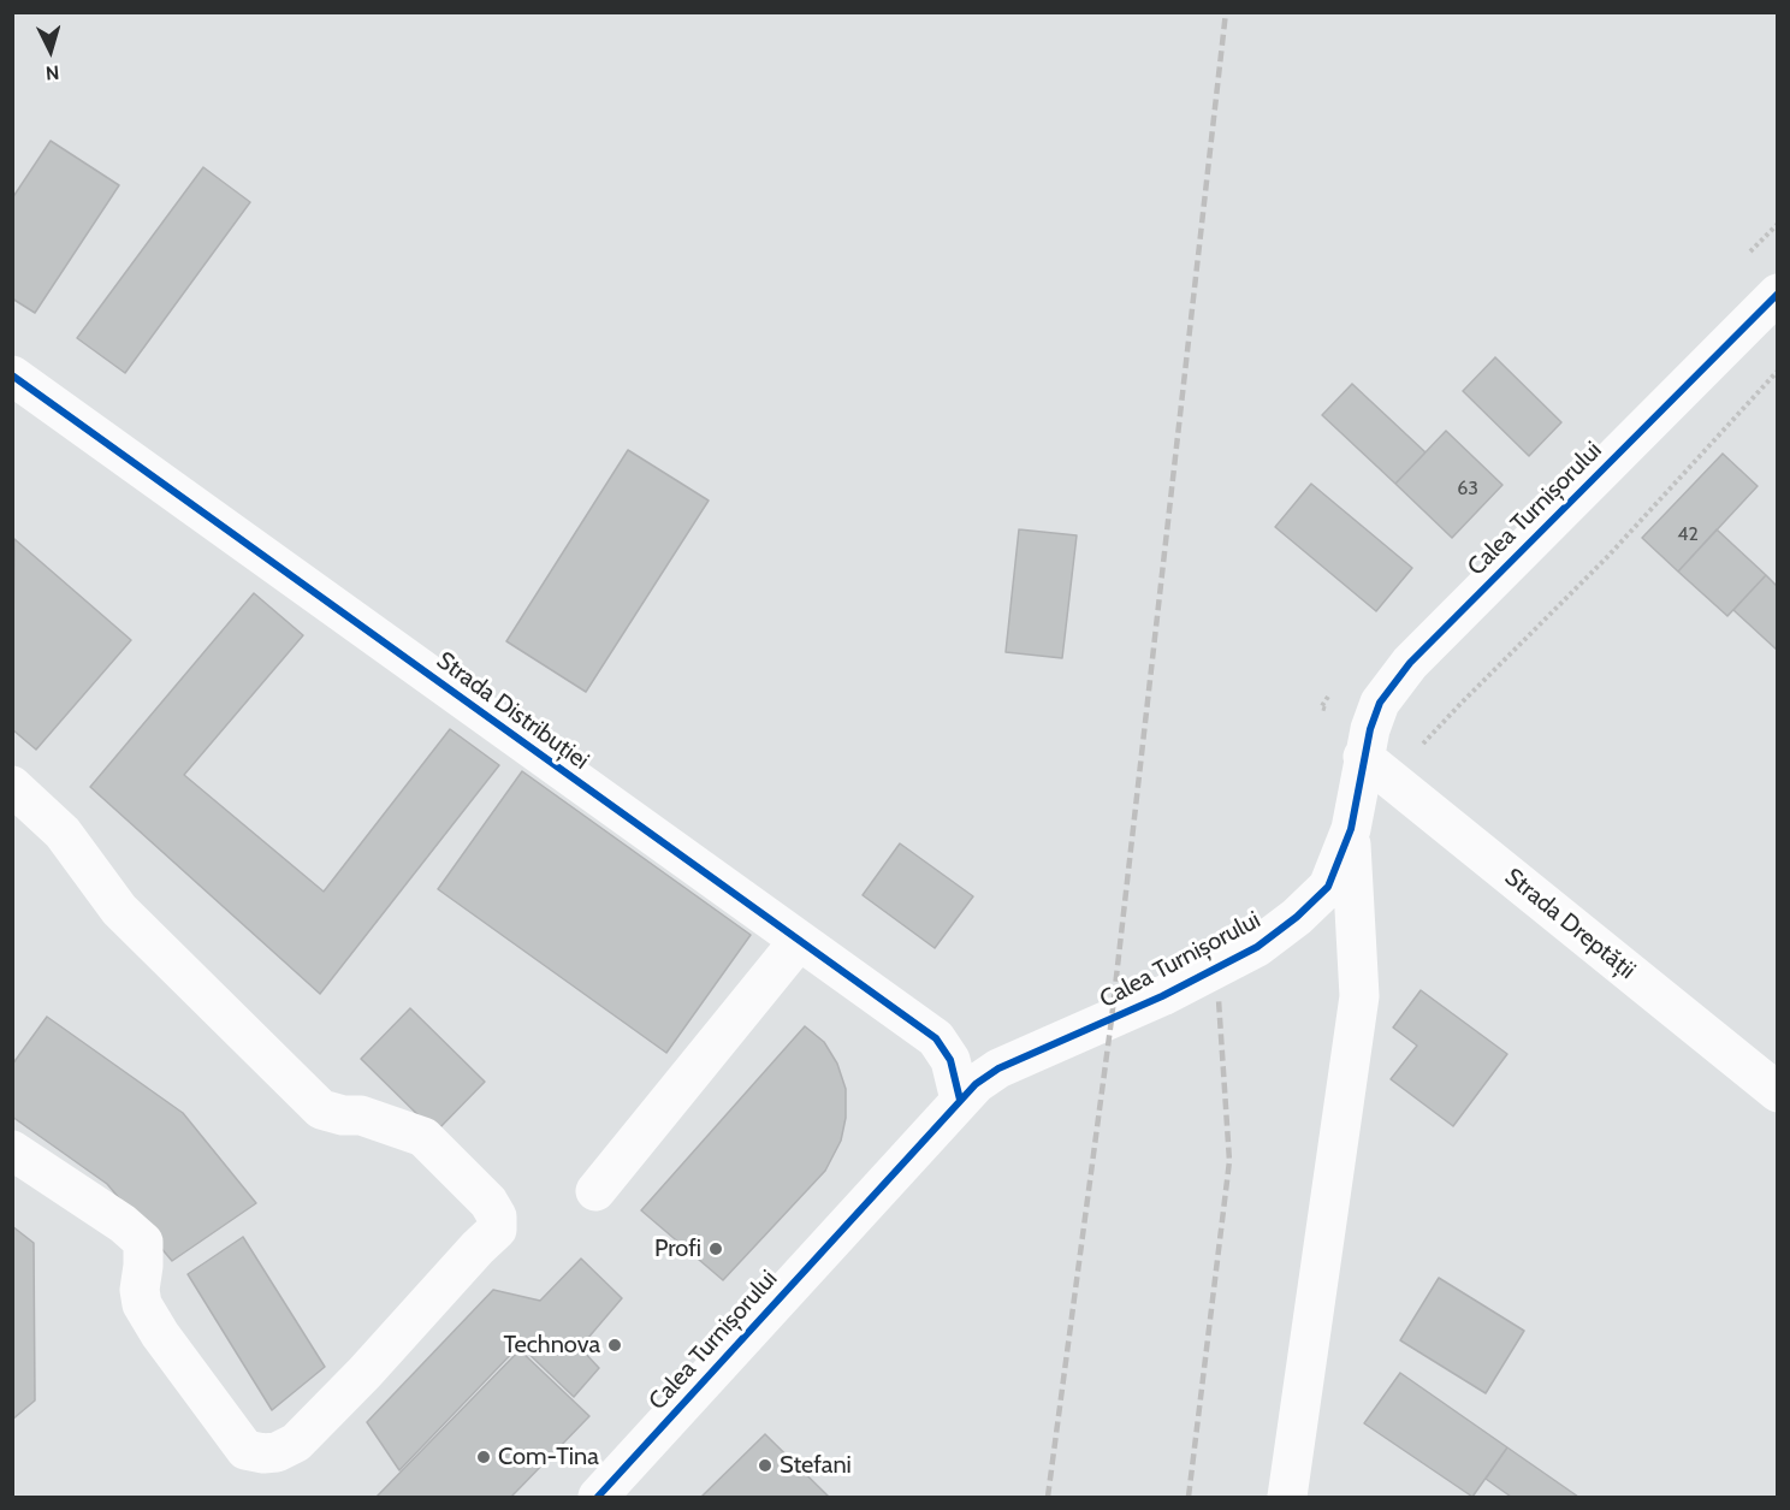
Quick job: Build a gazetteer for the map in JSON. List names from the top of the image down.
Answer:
{
  "streets": {
    "street": ["Calea Turnișorului", "Strada Distribuției", "Strada Dreptății"]
  },
  "crossings": [
    ["Calea Turnișorului", "Strada Distribuției"],
    ["Calea Turnișorului", "Strada Dreptății"]
  ],
  "places": [
    "Profi",
    "Technova",
    "Com-Tina",
    "Stefani"
  ],
  "house_numbers": ["63", "42"],
  "north": "bottom"
}
